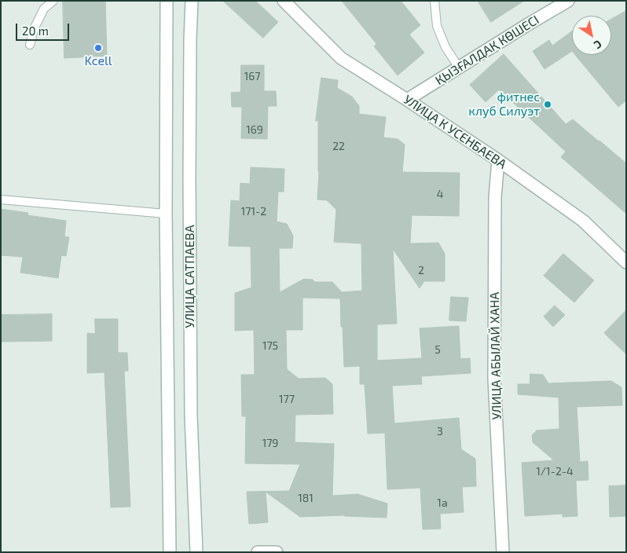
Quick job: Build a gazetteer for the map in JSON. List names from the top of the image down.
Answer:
{
  "streets": {
    "street": [
      "ҚЫЗҒАЛДАҚ КӨШЕСІ",
      "УЛИЦА К УСЕНБАЕВА",
      "УЛИЦА САТПАЕВА",
      "УЛИЦА АБЫЛАЙ ХАНА"
    ]
  },
  "crossings": [
    ["ҚЫЗҒАЛДАҚ КӨШЕСІ", "УЛИЦА К УСЕНБАЕВА"],
    ["УЛИЦА К УСЕНБАЕВА", "УЛИЦА АБЫЛАЙ ХАНА"]
  ],
  "places": ["Kcell", "фитнес клуб Силуэт"],
  "house_numbers": [
    "167",
    "169",
    "22",
    "4",
    "171-2",
    "2",
    "175",
    "5",
    "177",
    "3",
    "179",
    "1/1-2-4",
    "181",
    "1а"
  ],
  "scale_bar": "20 m",
  "north": "bottom right"
}
